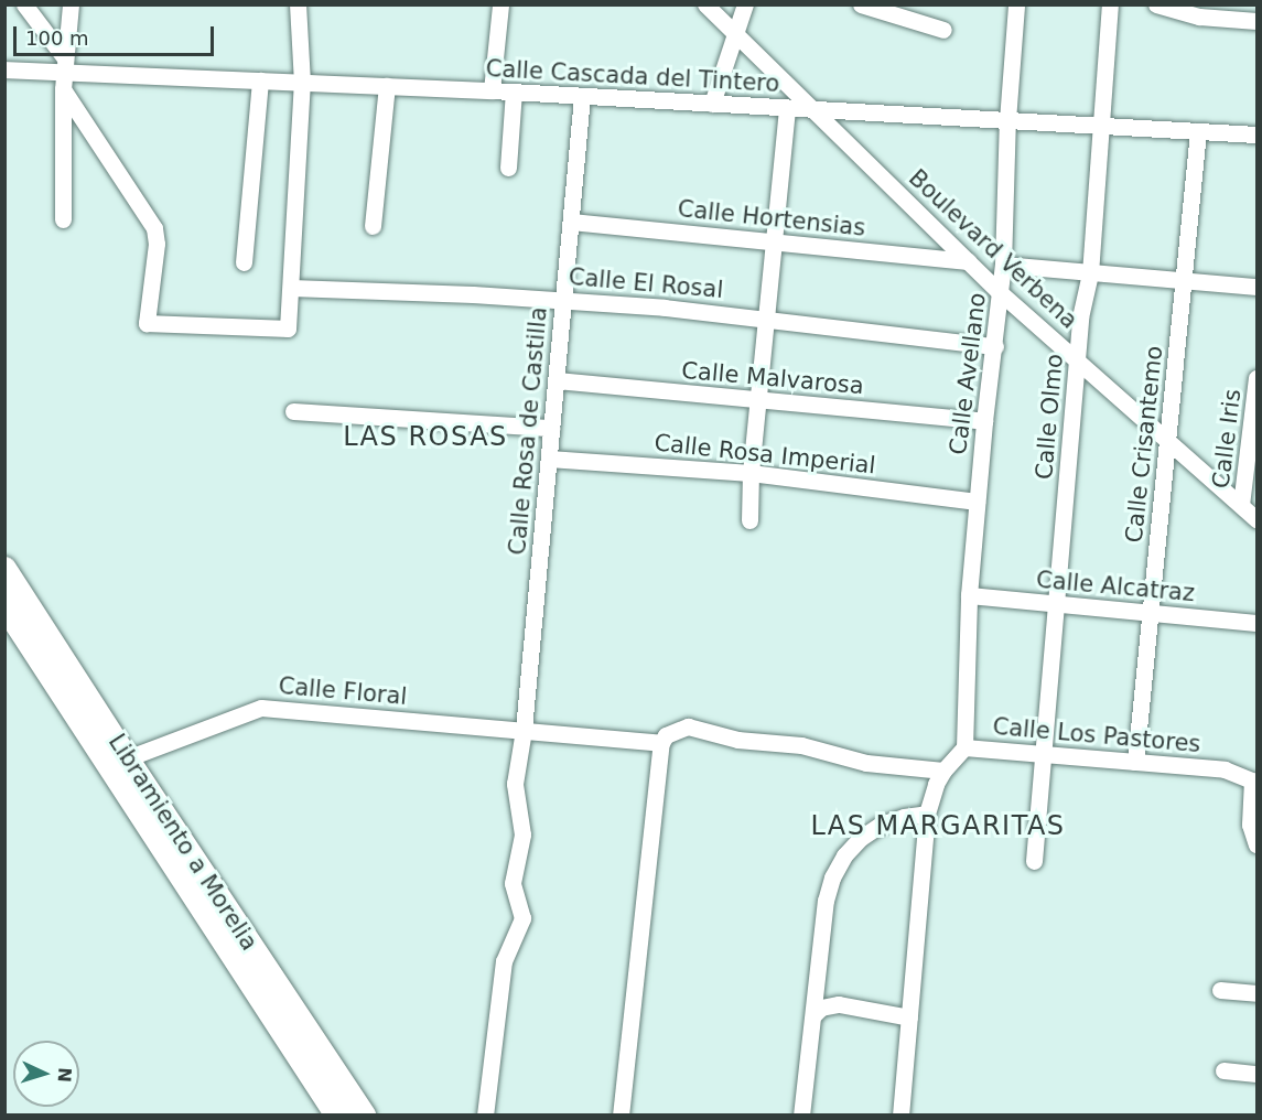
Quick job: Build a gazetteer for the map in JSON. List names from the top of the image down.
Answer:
{
  "streets": {
    "highway": ["Libramiento a Morelia"],
    "street": [
      "Calle Cascada del Tintero",
      "Calle Hortensias",
      "Boulevard Verbena",
      "Calle El Rosal",
      "Calle Avellano",
      "Calle Malvarosa",
      "Calle Olmo",
      "Calle Rosa de Castilla",
      "Calle Iris",
      "Calle Crisantemo",
      "Calle Rosa Imperial",
      "Calle Alcatraz",
      "Calle Floral",
      "Calle Los Pastores"
    ]
  },
  "crossings": [
    ["Calle Cascada del Tintero", "Boulevard Verbena"],
    ["Calle Cascada del Tintero", "Calle Avellano"],
    ["Calle Cascada del Tintero", "Calle Olmo"],
    ["Calle Cascada del Tintero", "Calle Rosa de Castilla"],
    ["Calle Cascada del Tintero", "Calle Crisantemo"],
    ["Calle Hortensias", "Boulevard Verbena"],
    ["Calle Hortensias", "Calle Rosa de Castilla"],
    ["Boulevard Verbena", "Calle Avellano"],
    ["Boulevard Verbena", "Calle Olmo"],
    ["Boulevard Verbena", "Calle Iris"],
    ["Boulevard Verbena", "Calle Crisantemo"],
    ["Calle El Rosal", "Calle Avellano"],
    ["Calle El Rosal", "Calle Rosa de Castilla"],
    ["Calle Avellano", "Calle Malvarosa"],
    ["Calle Avellano", "Calle Rosa Imperial"],
    ["Calle Avellano", "Calle Alcatraz"],
    ["Calle Avellano", "Calle Los Pastores"],
    ["Calle Malvarosa", "Calle Rosa de Castilla"],
    ["Calle Olmo", "Calle Alcatraz"],
    ["Calle Olmo", "Calle Los Pastores"],
    ["Calle Rosa de Castilla", "Calle Rosa Imperial"],
    ["Calle Rosa de Castilla", "Calle Floral"],
    ["Calle Crisantemo", "Calle Alcatraz"],
    ["Calle Crisantemo", "Calle Los Pastores"],
    ["Calle Floral", "Libramiento a Morelia"]
  ],
  "districts": ["LAS ROSAS", "LAS MARGARITAS"],
  "scale_bar": "100 m",
  "north": "right"
}
